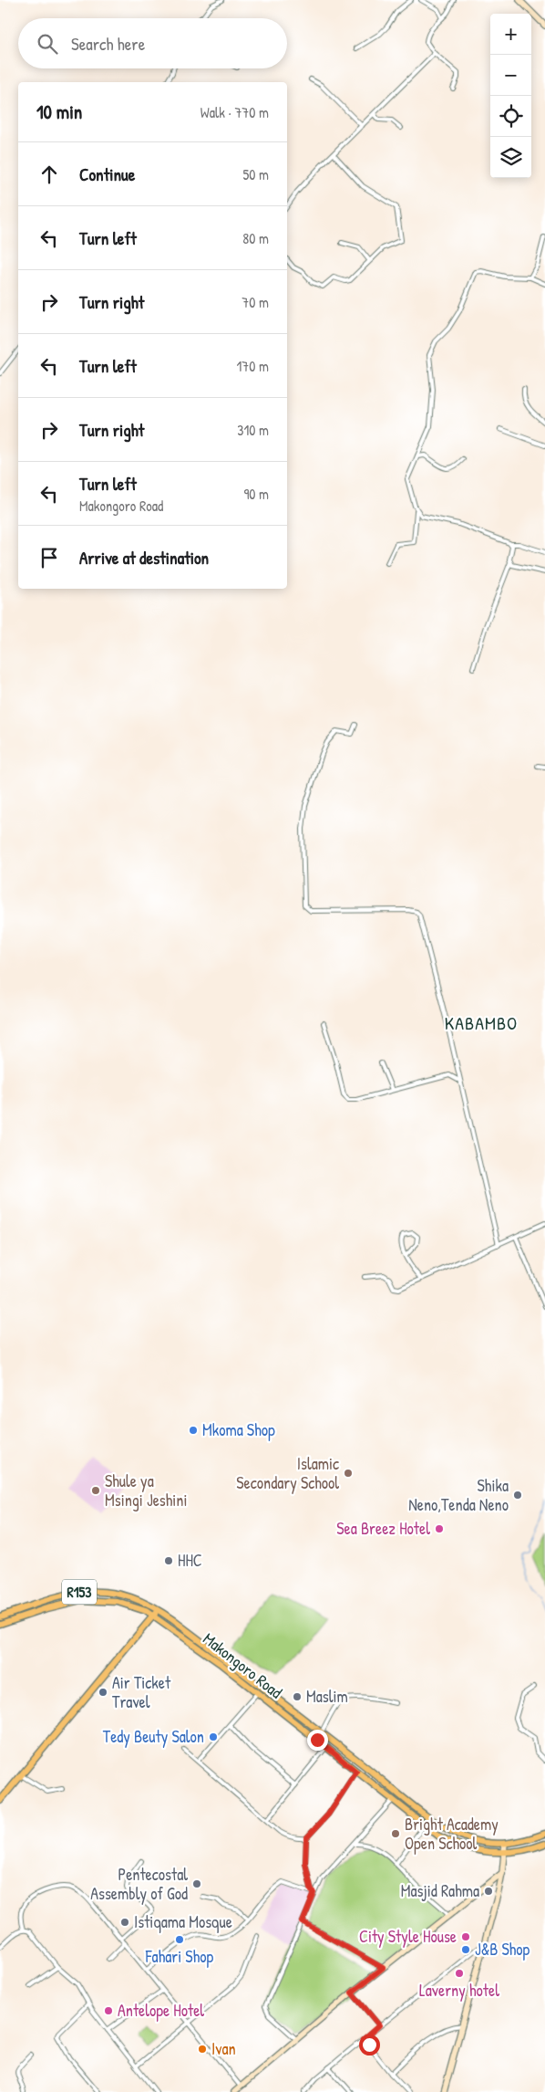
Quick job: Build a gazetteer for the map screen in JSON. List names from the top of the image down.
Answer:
{
  "streets": {
    "main road": ["R153", "Makongoro Road"]
  },
  "districts": ["KABAMBO"],
  "places": [
    "Mkoma Shop",
    "Islamic Secondary School",
    "Shule ya Msingi Jeshini",
    "Shika Neno,Tenda Neno",
    "Sea Breez Hotel",
    "HHC",
    "Air Ticket Travel",
    "Maslim",
    "Tedy Beuty Salon",
    "Bright Academy Open School",
    "Pentecostal Assembly of God",
    "Masjid Rahma",
    "Istiqama Mosque",
    "City Style House",
    "Fahari Shop",
    "J&B Shop",
    "Laverny hotel",
    "Antelope Hotel",
    "Ivan"
  ],
  "page": {
    "map_buttons": ["+", "−"],
    "search": "Search here",
    "heading": ["10 min", "Walk · 770 m"],
    "list": [
      ["Continue", "50 m"],
      ["Turn left", "80 m"],
      ["Turn right", "70 m"],
      ["Turn left", "170 m"],
      ["Turn right", "310 m"],
      ["Turn left", "Makongoro Road", "90 m"],
      "Arrive at destination"
    ]
  }
}
